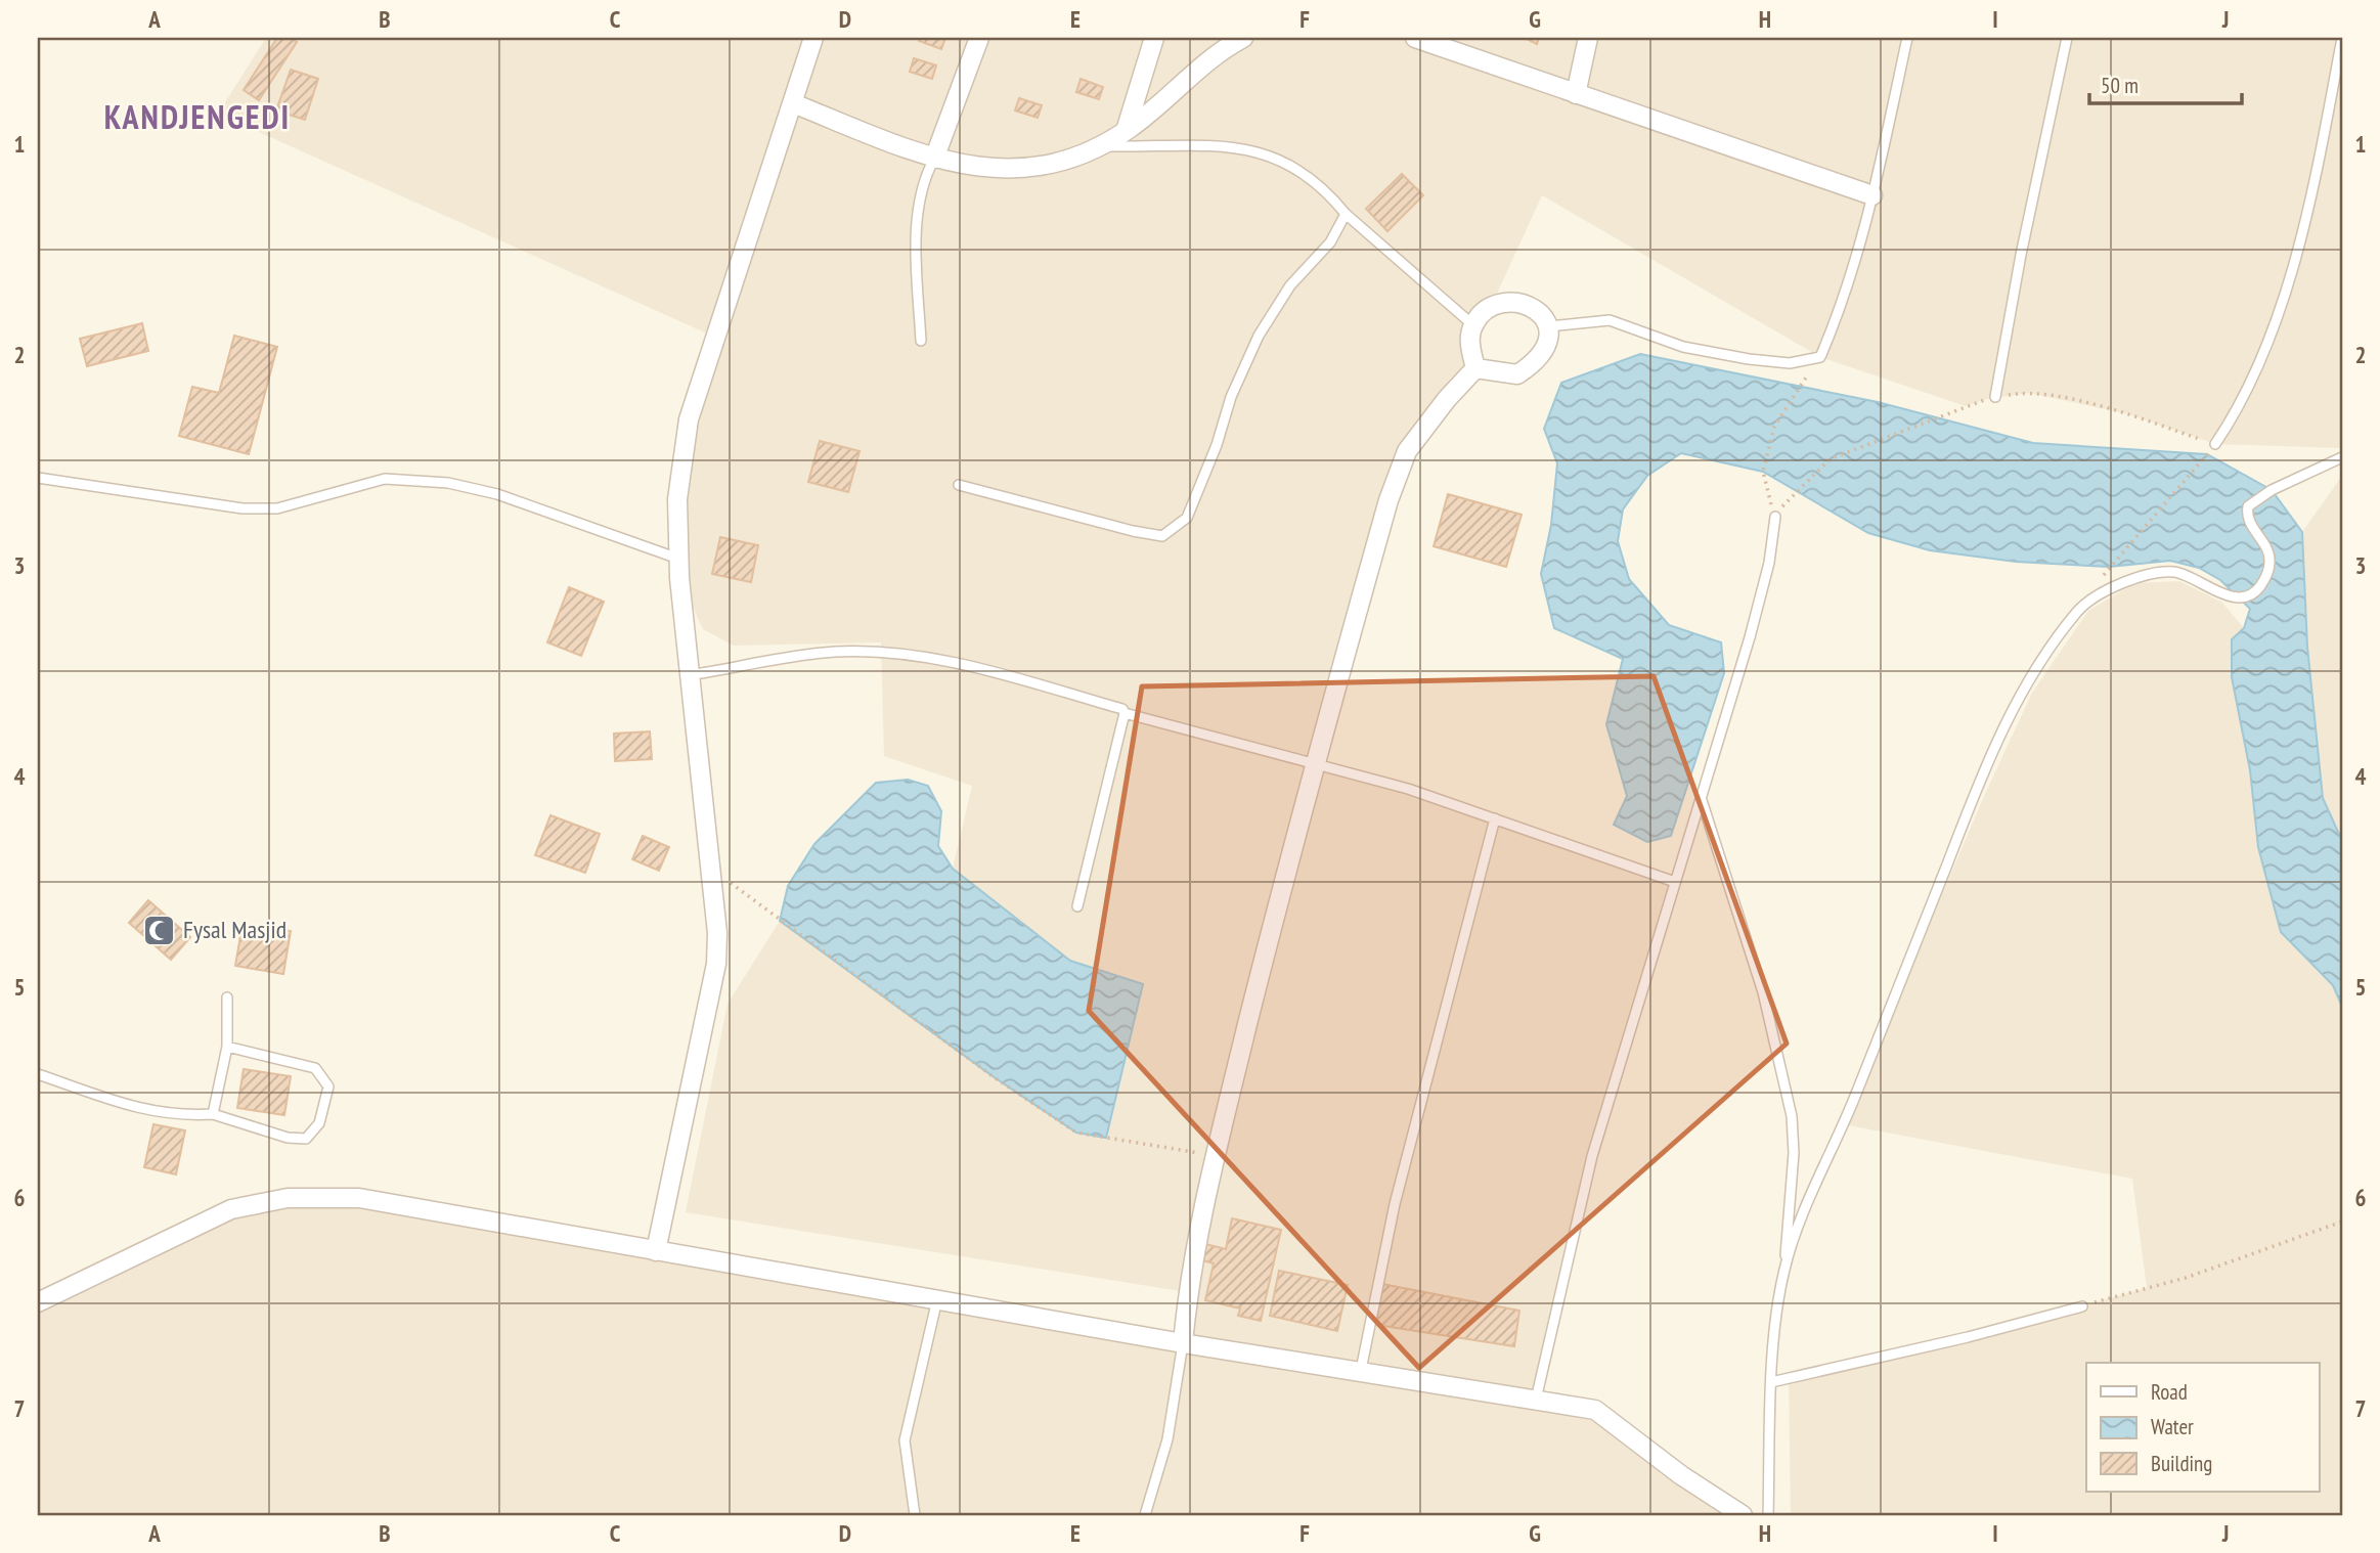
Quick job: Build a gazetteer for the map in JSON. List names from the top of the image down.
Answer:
{
  "districts": ["KANDJENGEDI"],
  "places": {
    "mosque": ["Fysal Masjid"]
  },
  "legend": ["Road", "Water", "Building"],
  "scale_bar": "50 m",
  "grid": {
    "columns": [
      "A",
      "B",
      "C",
      "D",
      "E",
      "F",
      "G",
      "H",
      "I",
      "J"
    ],
    "rows": [
      "1",
      "2",
      "3",
      "4",
      "5",
      "6",
      "7"
    ]
  }
}
